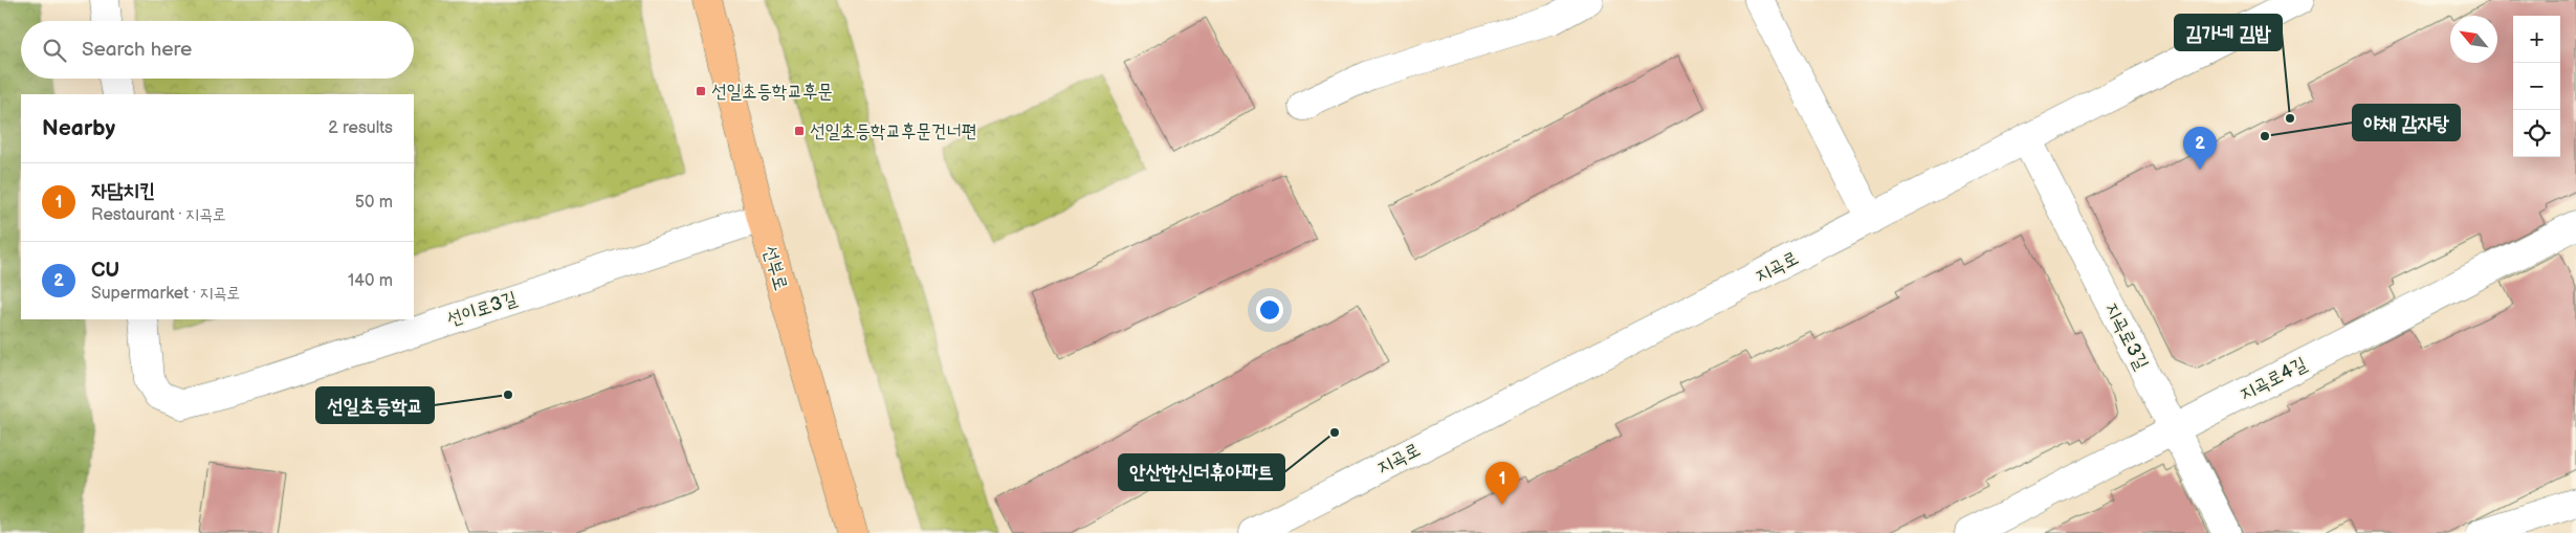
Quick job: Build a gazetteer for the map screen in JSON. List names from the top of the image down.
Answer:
{
  "streets": {
    "main road": ["선부로"],
    "street": [
      "지곡로",
      "선이로3길",
      "지곡로3길",
      "지곡로4길"
    ]
  },
  "crossings": [
    ["지곡로", "지곡로3길"],
    ["선부로", "선이로3길"],
    ["지곡로3길", "지곡로4길"]
  ],
  "places": {
    "transit": ["선일초등학교후문", "선일초등학교후문건너편"],
    "other": [
      "김가네 김밥",
      "야채 감자탕",
      "선일초등학교",
      "안산한신더휴아파트"
    ]
  },
  "north": "top left",
  "page": {
    "map_buttons": ["+", "−"],
    "search": "Search here",
    "heading": ["Nearby", "2 results"],
    "pins": ["2", "1"],
    "list": [
      {
        "mark": "1",
        "name": "자담치킨",
        "note": "Restaurant · 지곡로",
        "value": "50 m"
      },
      {
        "mark": "2",
        "name": "CU",
        "note": "Supermarket · 지곡로",
        "value": "140 m"
      }
    ]
  }
}
